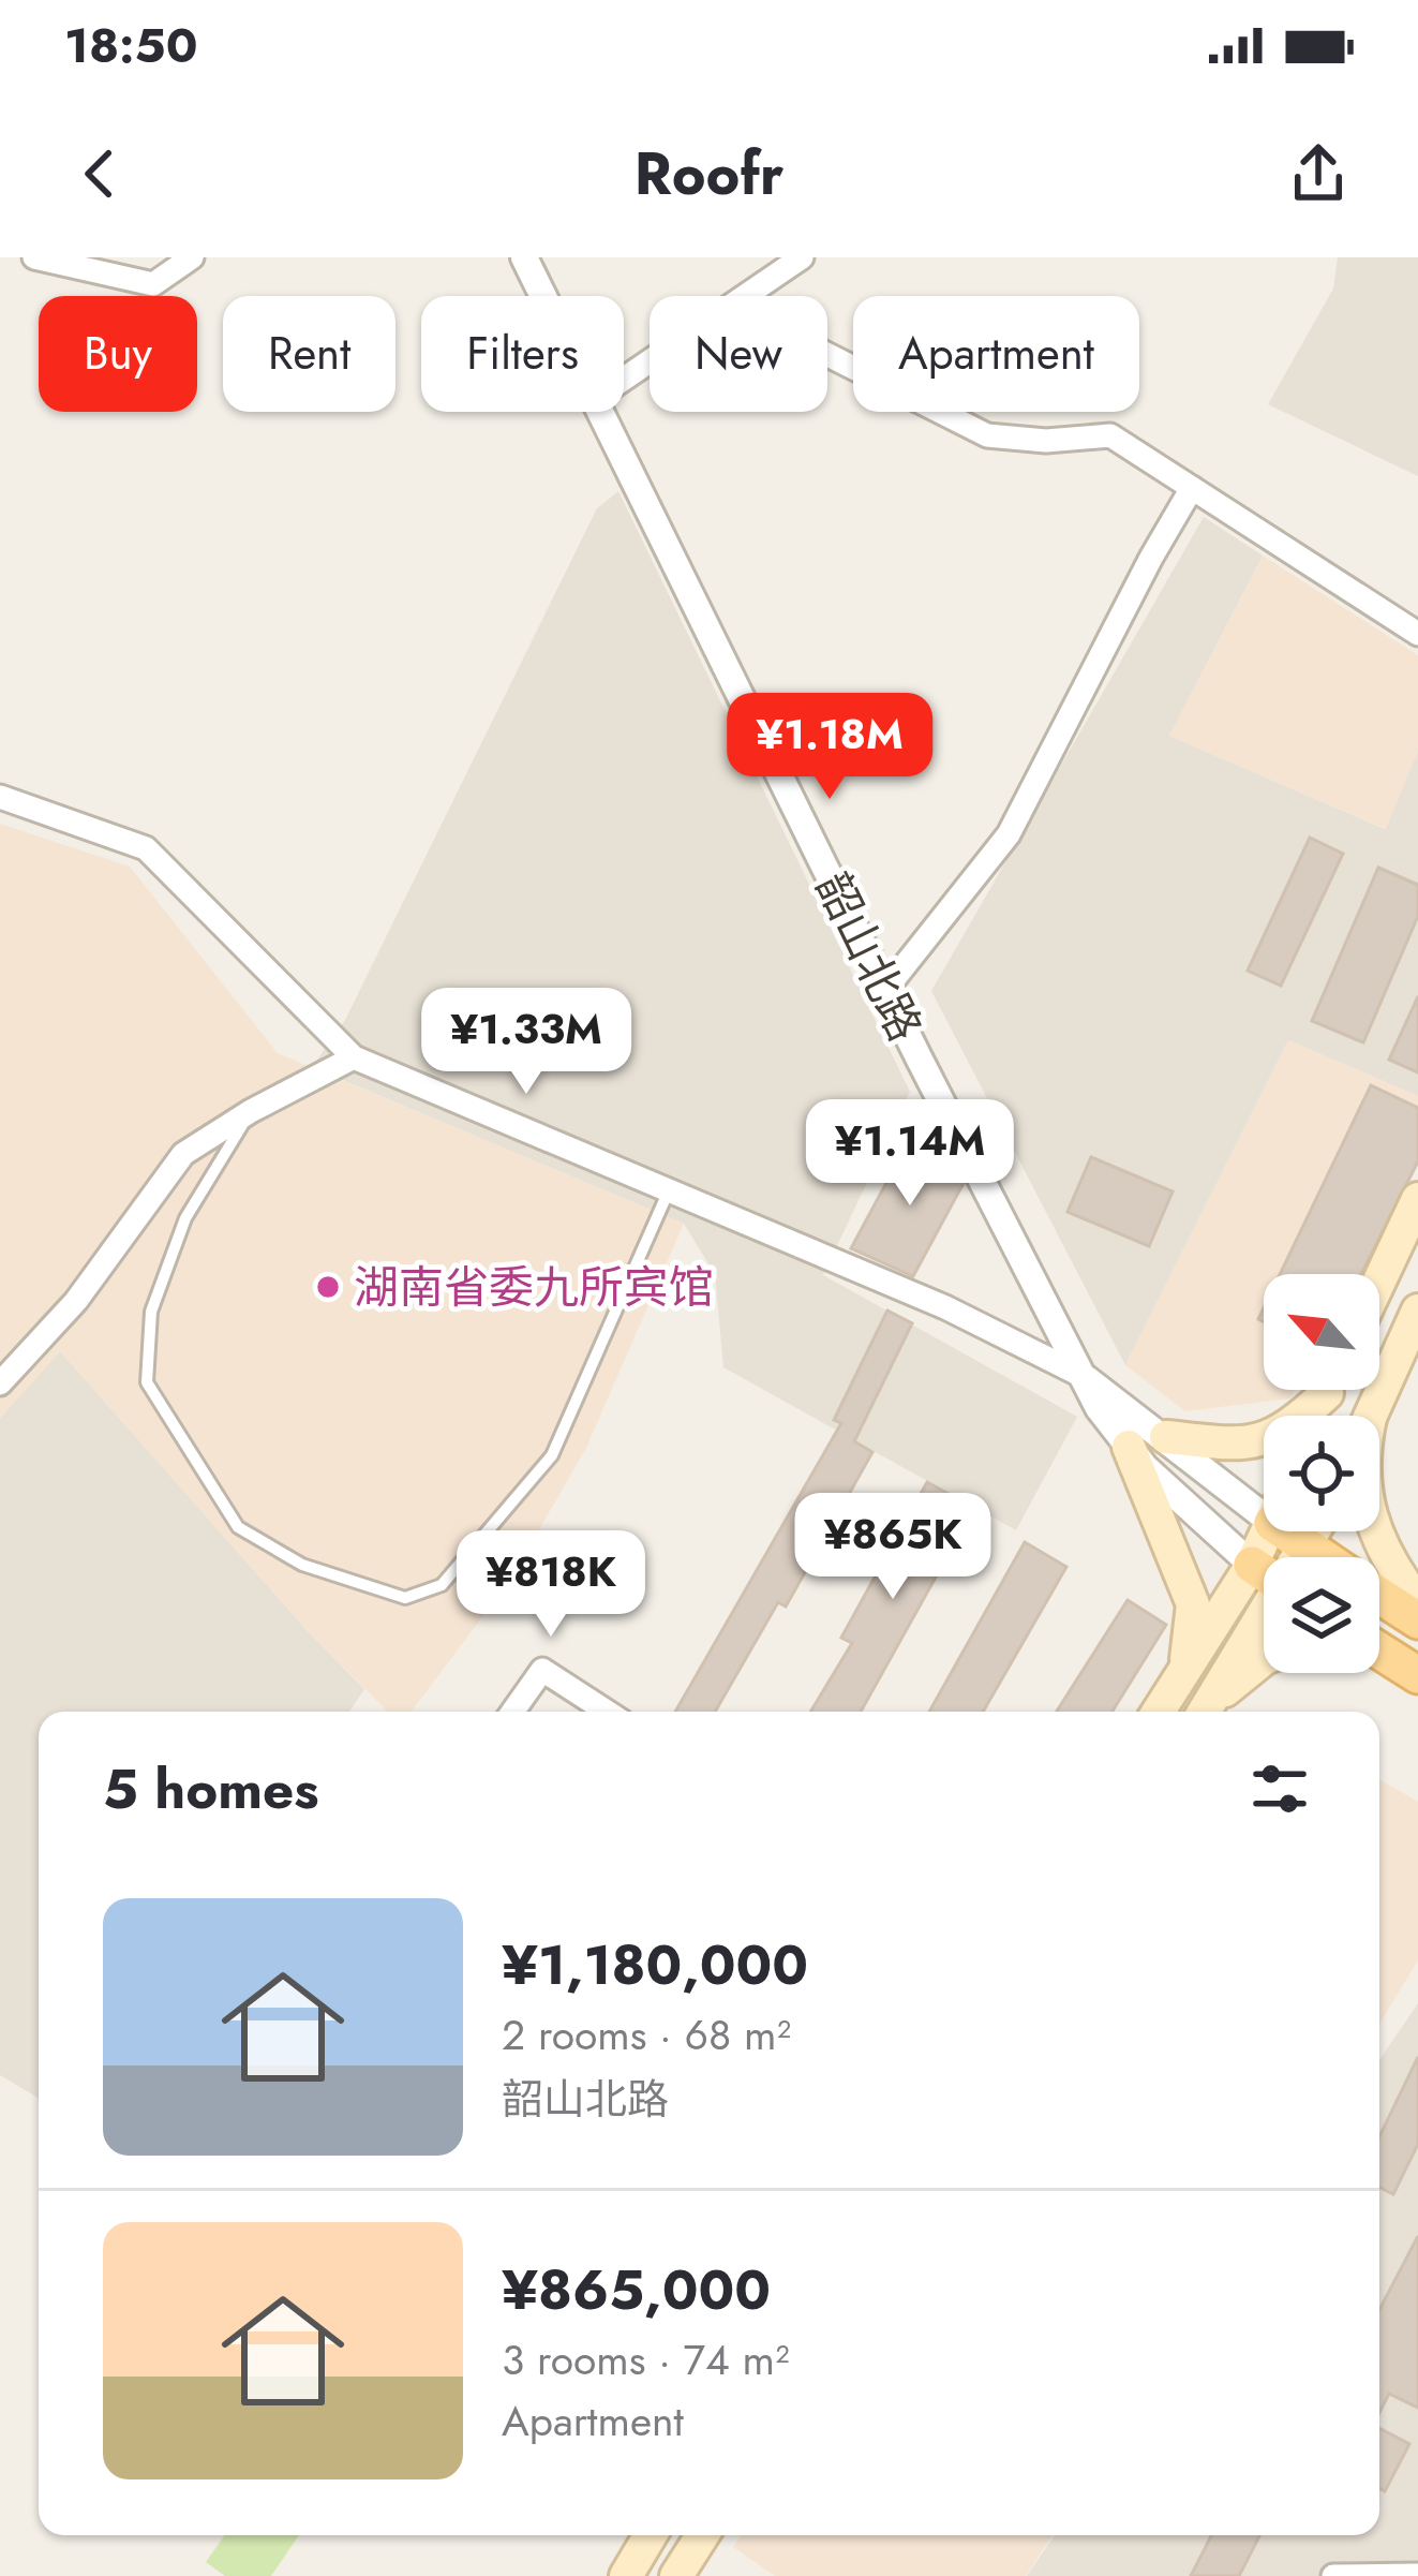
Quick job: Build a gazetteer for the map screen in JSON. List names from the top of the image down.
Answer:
{
  "streets": {
    "main road": ["韶山北路"]
  },
  "places": ["湖南省委九所宾馆"],
  "north": "top left",
  "page": {
    "status": "18:50",
    "header": "Roofr",
    "chip": [
      "Buy",
      "Rent",
      "Filters",
      "New",
      "Apartment"
    ],
    "price": [
      "¥1.18M",
      "¥1.33M",
      "¥1.14M",
      "¥865K",
      "¥818K"
    ],
    "heading": "5 homes",
    "list": [
      {
        "name": "¥1,180,000",
        "note": "2 rooms · 68 m² · 韶山北路"
      },
      {
        "name": "¥865,000",
        "note": "3 rooms · 74 m² · Apartment"
      }
    ]
  }
}
